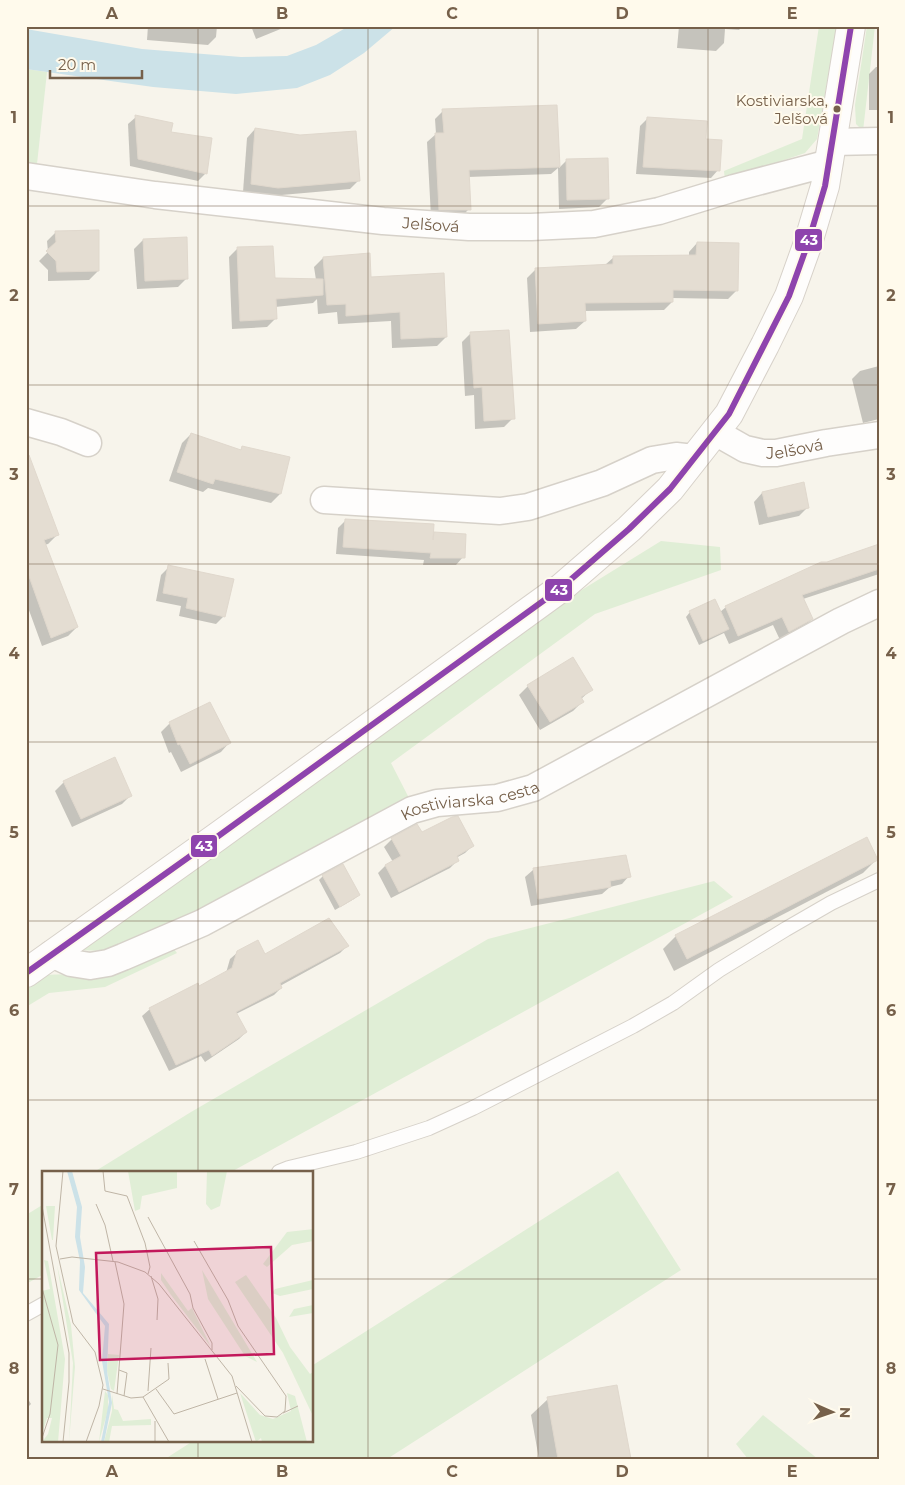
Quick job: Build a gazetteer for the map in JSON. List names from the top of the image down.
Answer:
{
  "streets": {
    "street": ["Jelšová", "Kostiviarska cesta"]
  },
  "places": ["Kostiviarska, Jelšová"],
  "lines": ["transit line 43"],
  "scale_bar": "20 m",
  "north": "right",
  "grid": {
    "columns": [
      "A",
      "B",
      "C",
      "D",
      "E"
    ],
    "rows": [
      "1",
      "2",
      "3",
      "4",
      "5",
      "6",
      "7",
      "8"
    ]
  }
}
